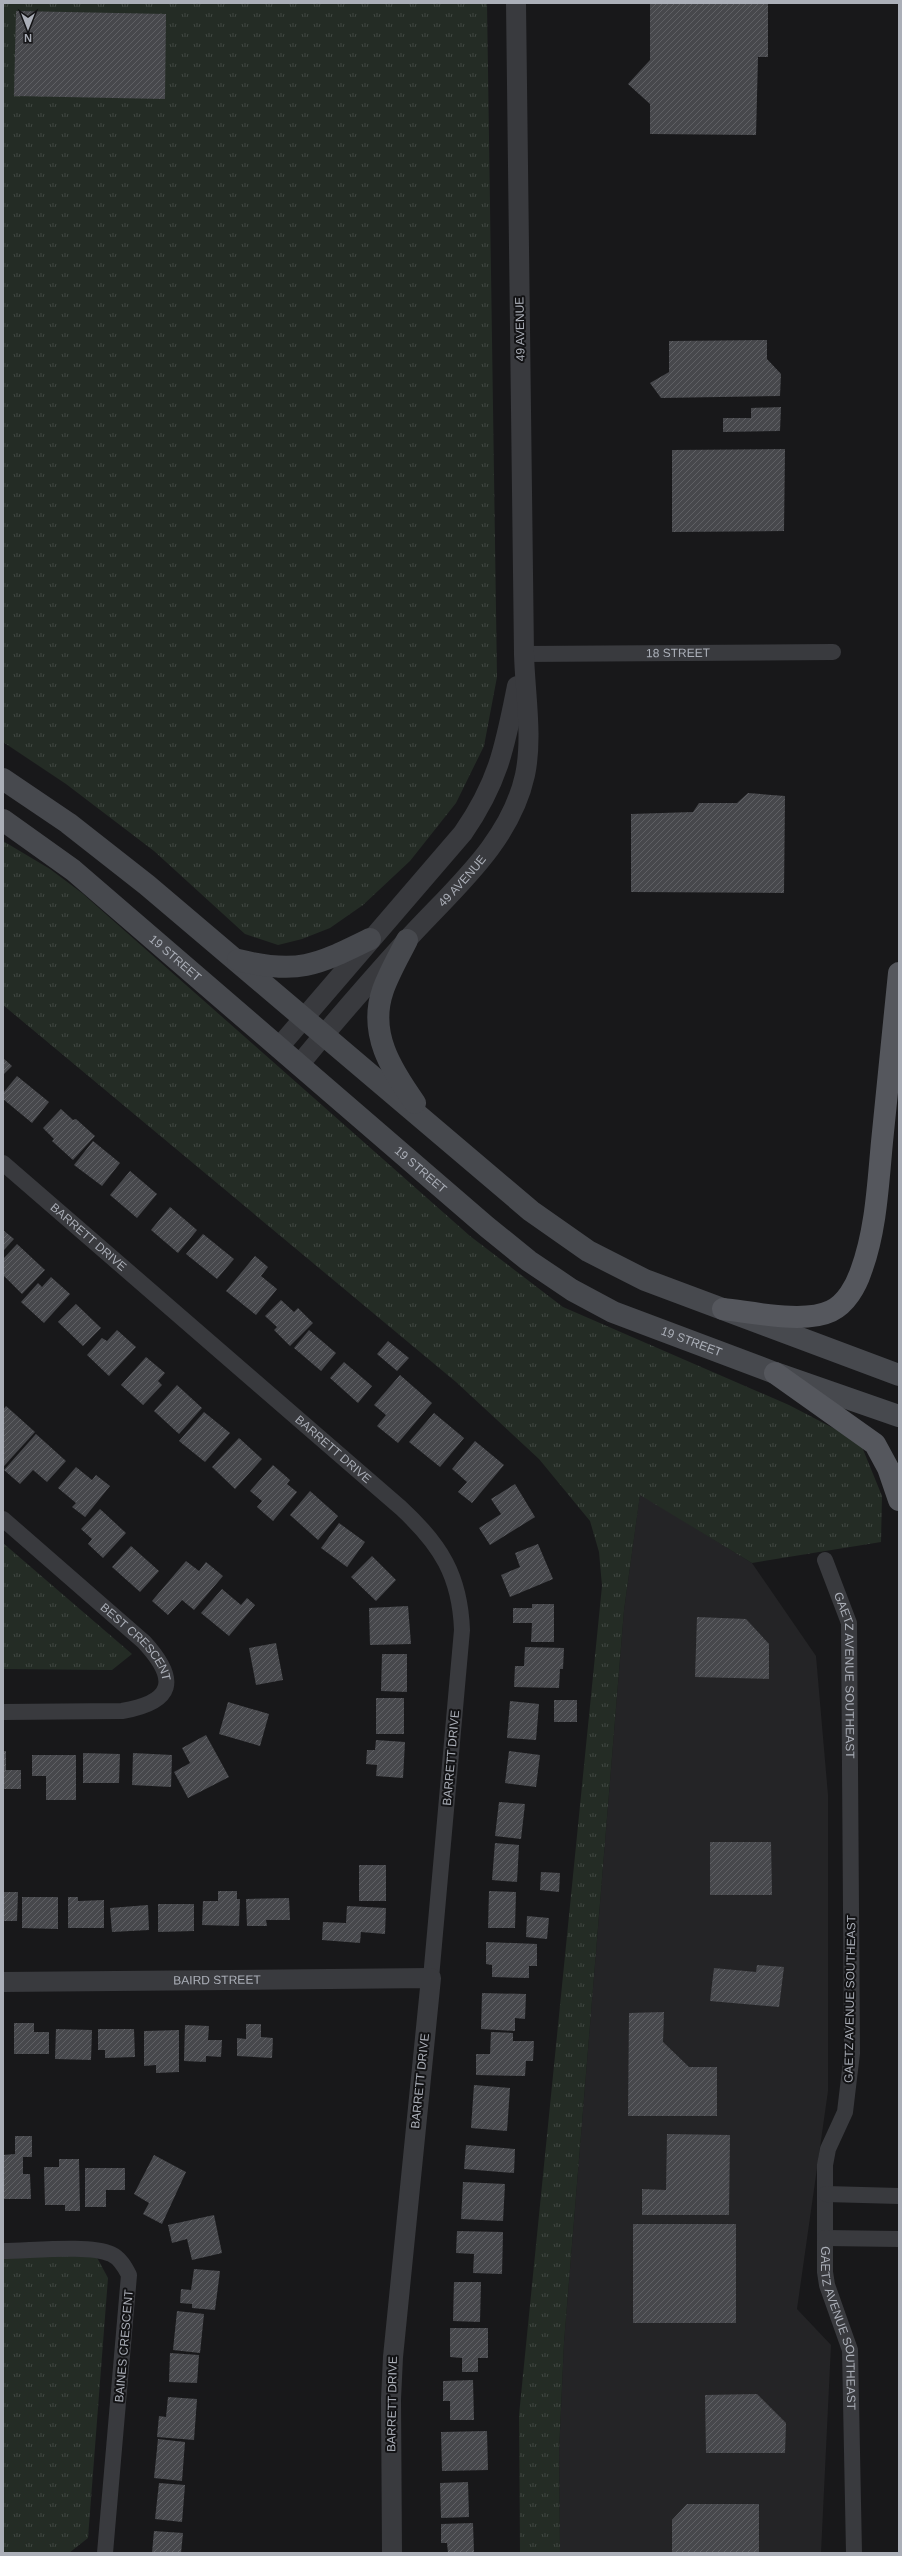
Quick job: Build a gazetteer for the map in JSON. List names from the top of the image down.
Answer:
{
  "streets": {
    "main road": ["19 STREET"],
    "street": [
      "49 AVENUE",
      "18 STREET",
      "BARRETT DRIVE",
      "BEST CRESCENT",
      "GAETZ AVENUE SOUTHEAST",
      "BAIRD STREET",
      "BAINES CRESCENT"
    ]
  },
  "crossings": [
    ["49 AVENUE", "18 STREET"],
    ["49 AVENUE", "19 STREET"],
    ["BARRETT DRIVE", "BAIRD STREET"]
  ],
  "north": "bottom"
}
